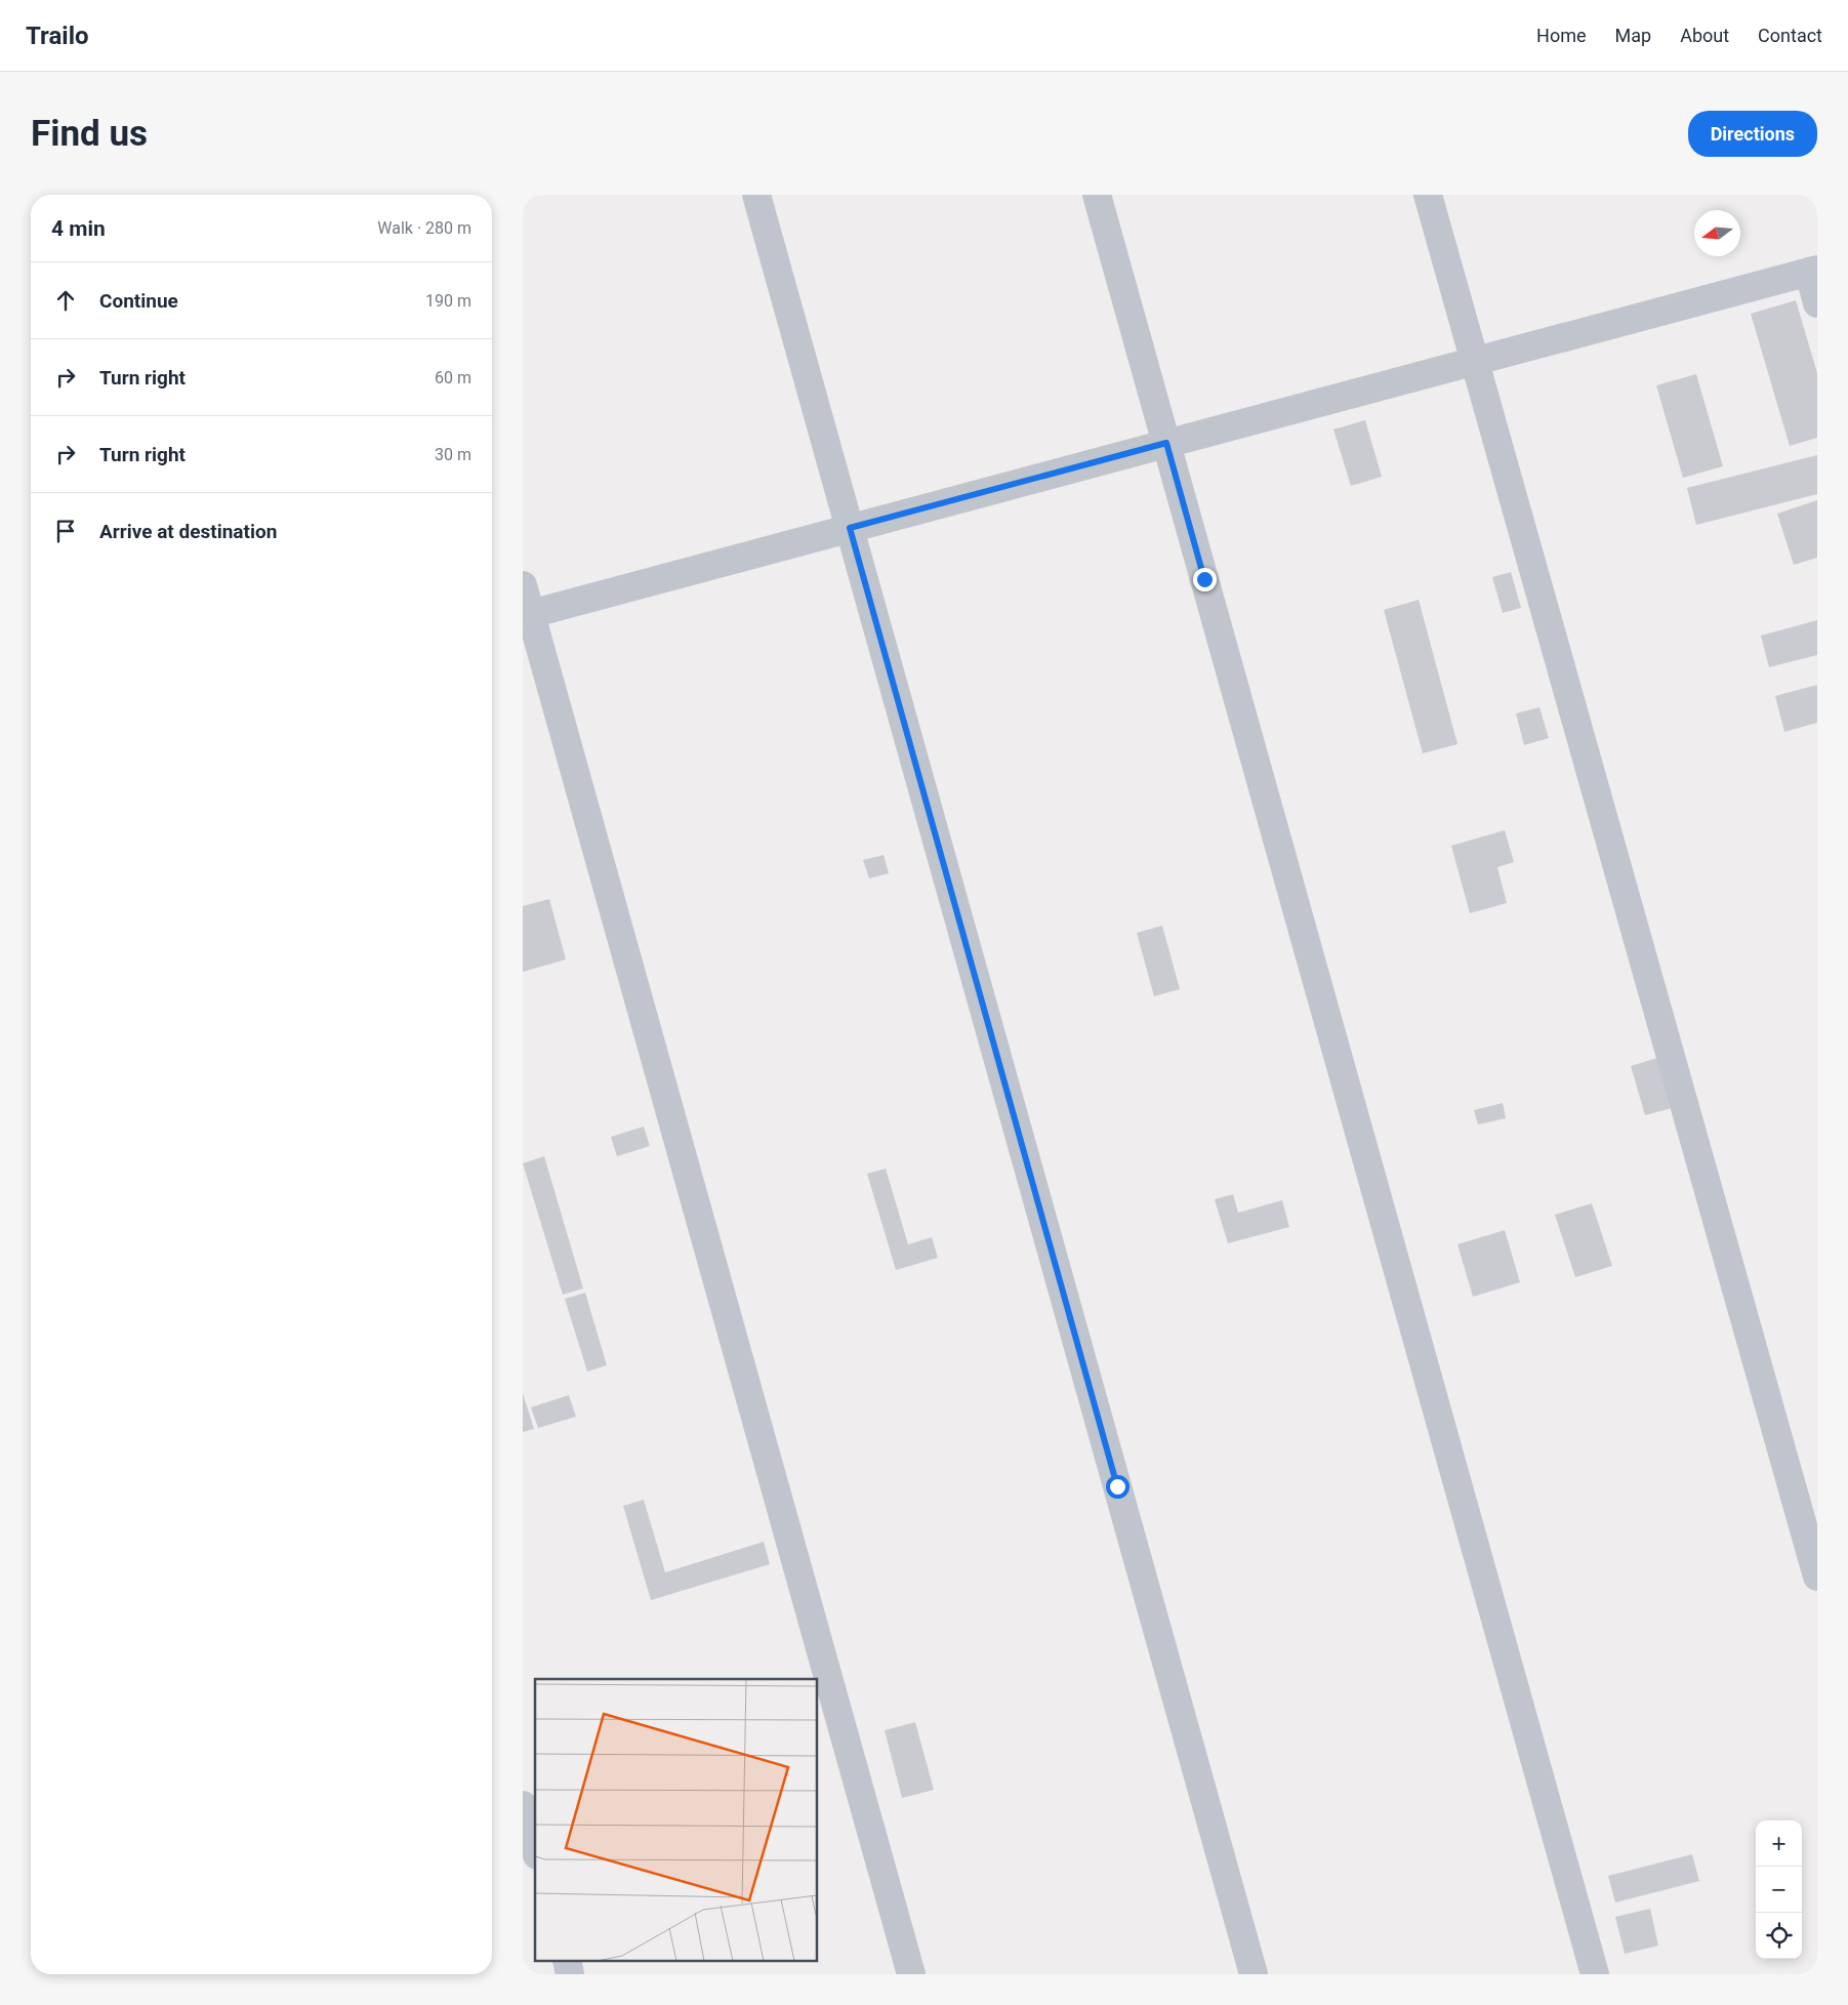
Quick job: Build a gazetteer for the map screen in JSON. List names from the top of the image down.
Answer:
{
  "north": "left",
  "page": {
    "header": "Trailo",
    "nav": [
      "Home",
      "Map",
      "About",
      "Contact"
    ],
    "buttons": "Directions",
    "title": "Find us",
    "heading": ["4 min", "Walk · 280 m"],
    "list": [
      ["Continue", "190 m"],
      ["Turn right", "60 m"],
      ["Turn right", "30 m"],
      "Arrive at destination"
    ],
    "map_buttons": ["+", "−"]
  }
}
